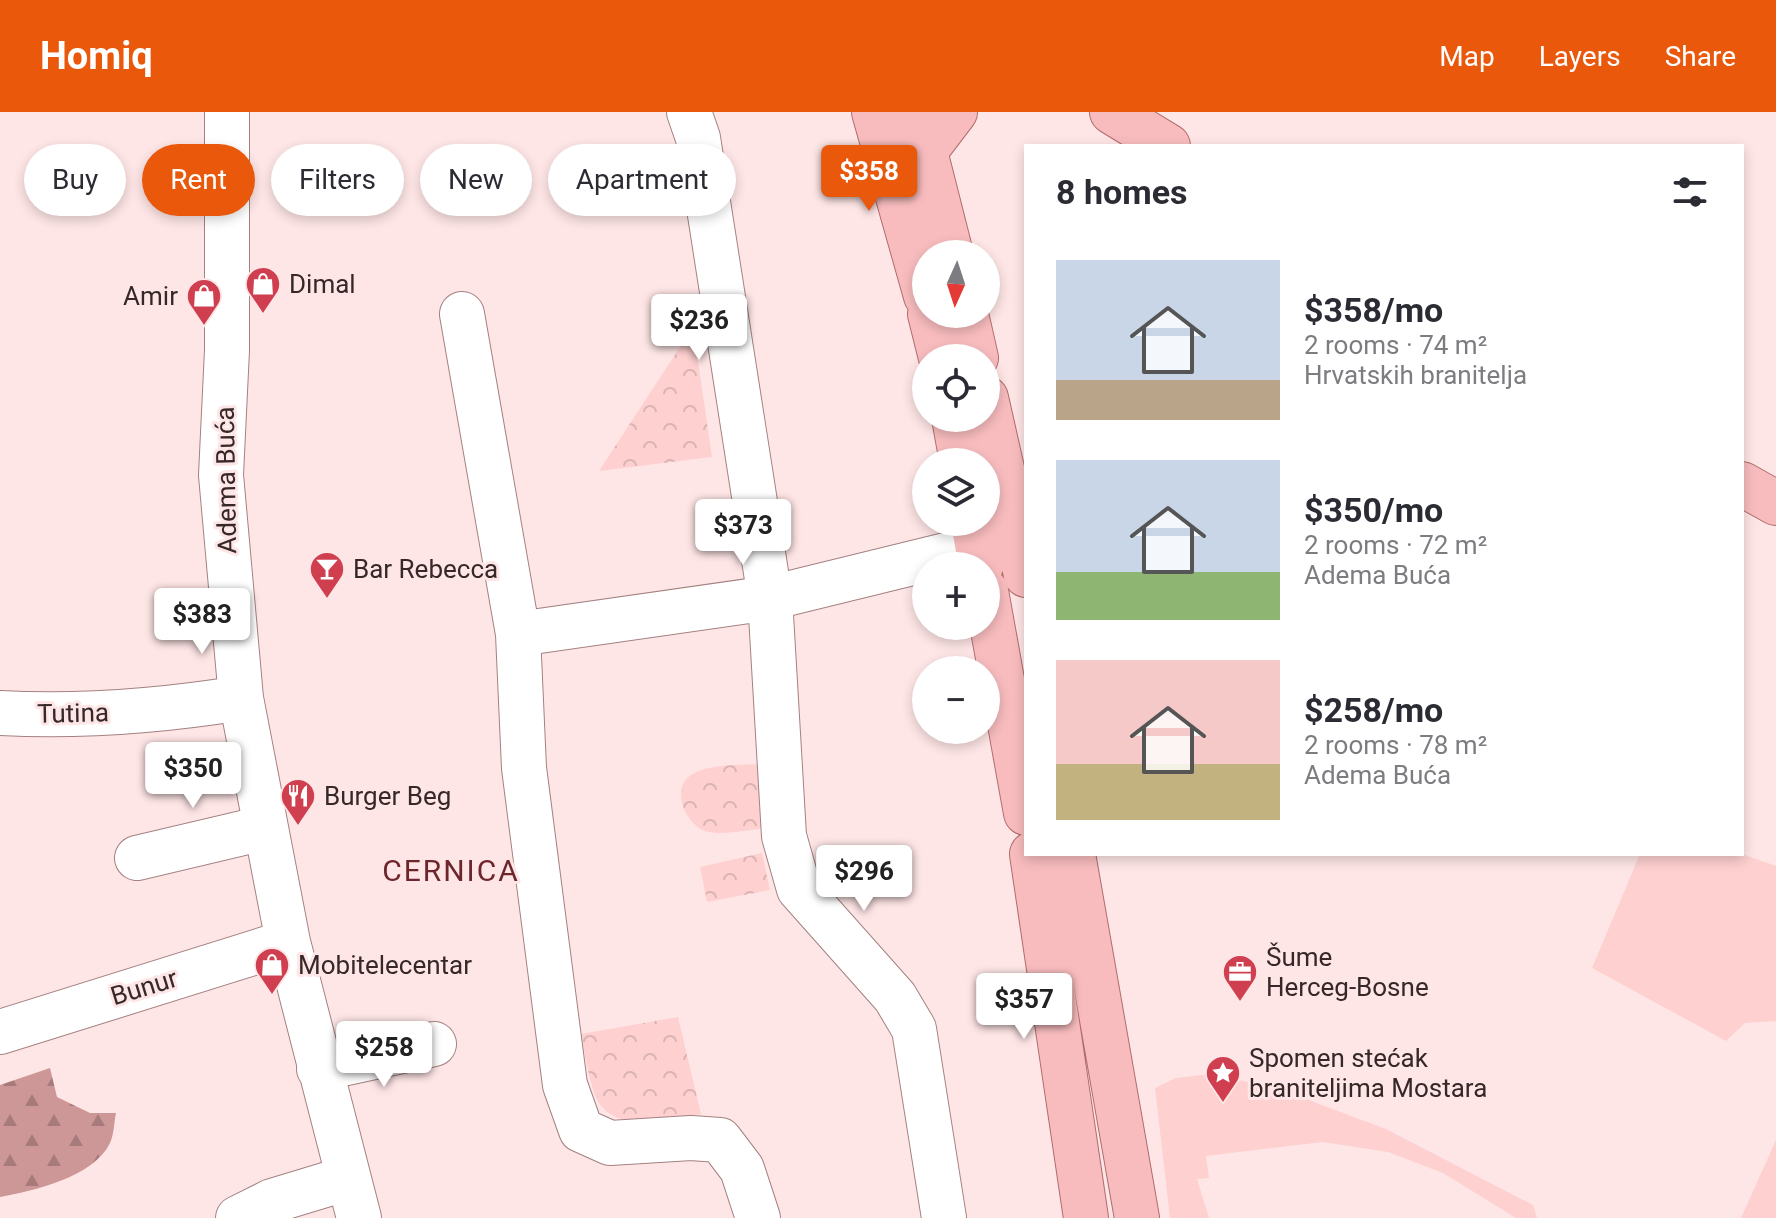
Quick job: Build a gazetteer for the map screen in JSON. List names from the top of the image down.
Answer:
{
  "streets": {
    "street": ["Adema Buća", "Tutina", "Bunur"]
  },
  "crossings": [
    ["Adema Buća", "Tutina"],
    ["Adema Buća", "Bunur"]
  ],
  "districts": ["CERNICA"],
  "places": {
    "shop": ["Dimal", "Amir", "Mobitelecentar"],
    "bar": ["Bar Rebecca"],
    "restaurant": ["Burger Beg"],
    "office": ["Šume Herceg-Bosne"],
    "place": ["Spomen stećak braniteljima Mostara"]
  },
  "north": "bottom",
  "page": {
    "header": "Homiq",
    "nav": ["Map", "Layers", "Share"],
    "chip": [
      "Buy",
      "Rent",
      "Filters",
      "New",
      "Apartment"
    ],
    "heading": "8 homes",
    "price": [
      "$358",
      "$236",
      "$373",
      "$383",
      "$350",
      "$296",
      "$357",
      "$258"
    ],
    "map_buttons": ["+", "−"],
    "list": [
      {
        "name": "$358/mo",
        "note": "2 rooms · 74 m² · Hrvatskih branitelja"
      },
      {
        "name": "$350/mo",
        "note": "2 rooms · 72 m² · Adema Buća"
      },
      {
        "name": "$258/mo",
        "note": "2 rooms · 78 m² · Adema Buća"
      }
    ]
  }
}
